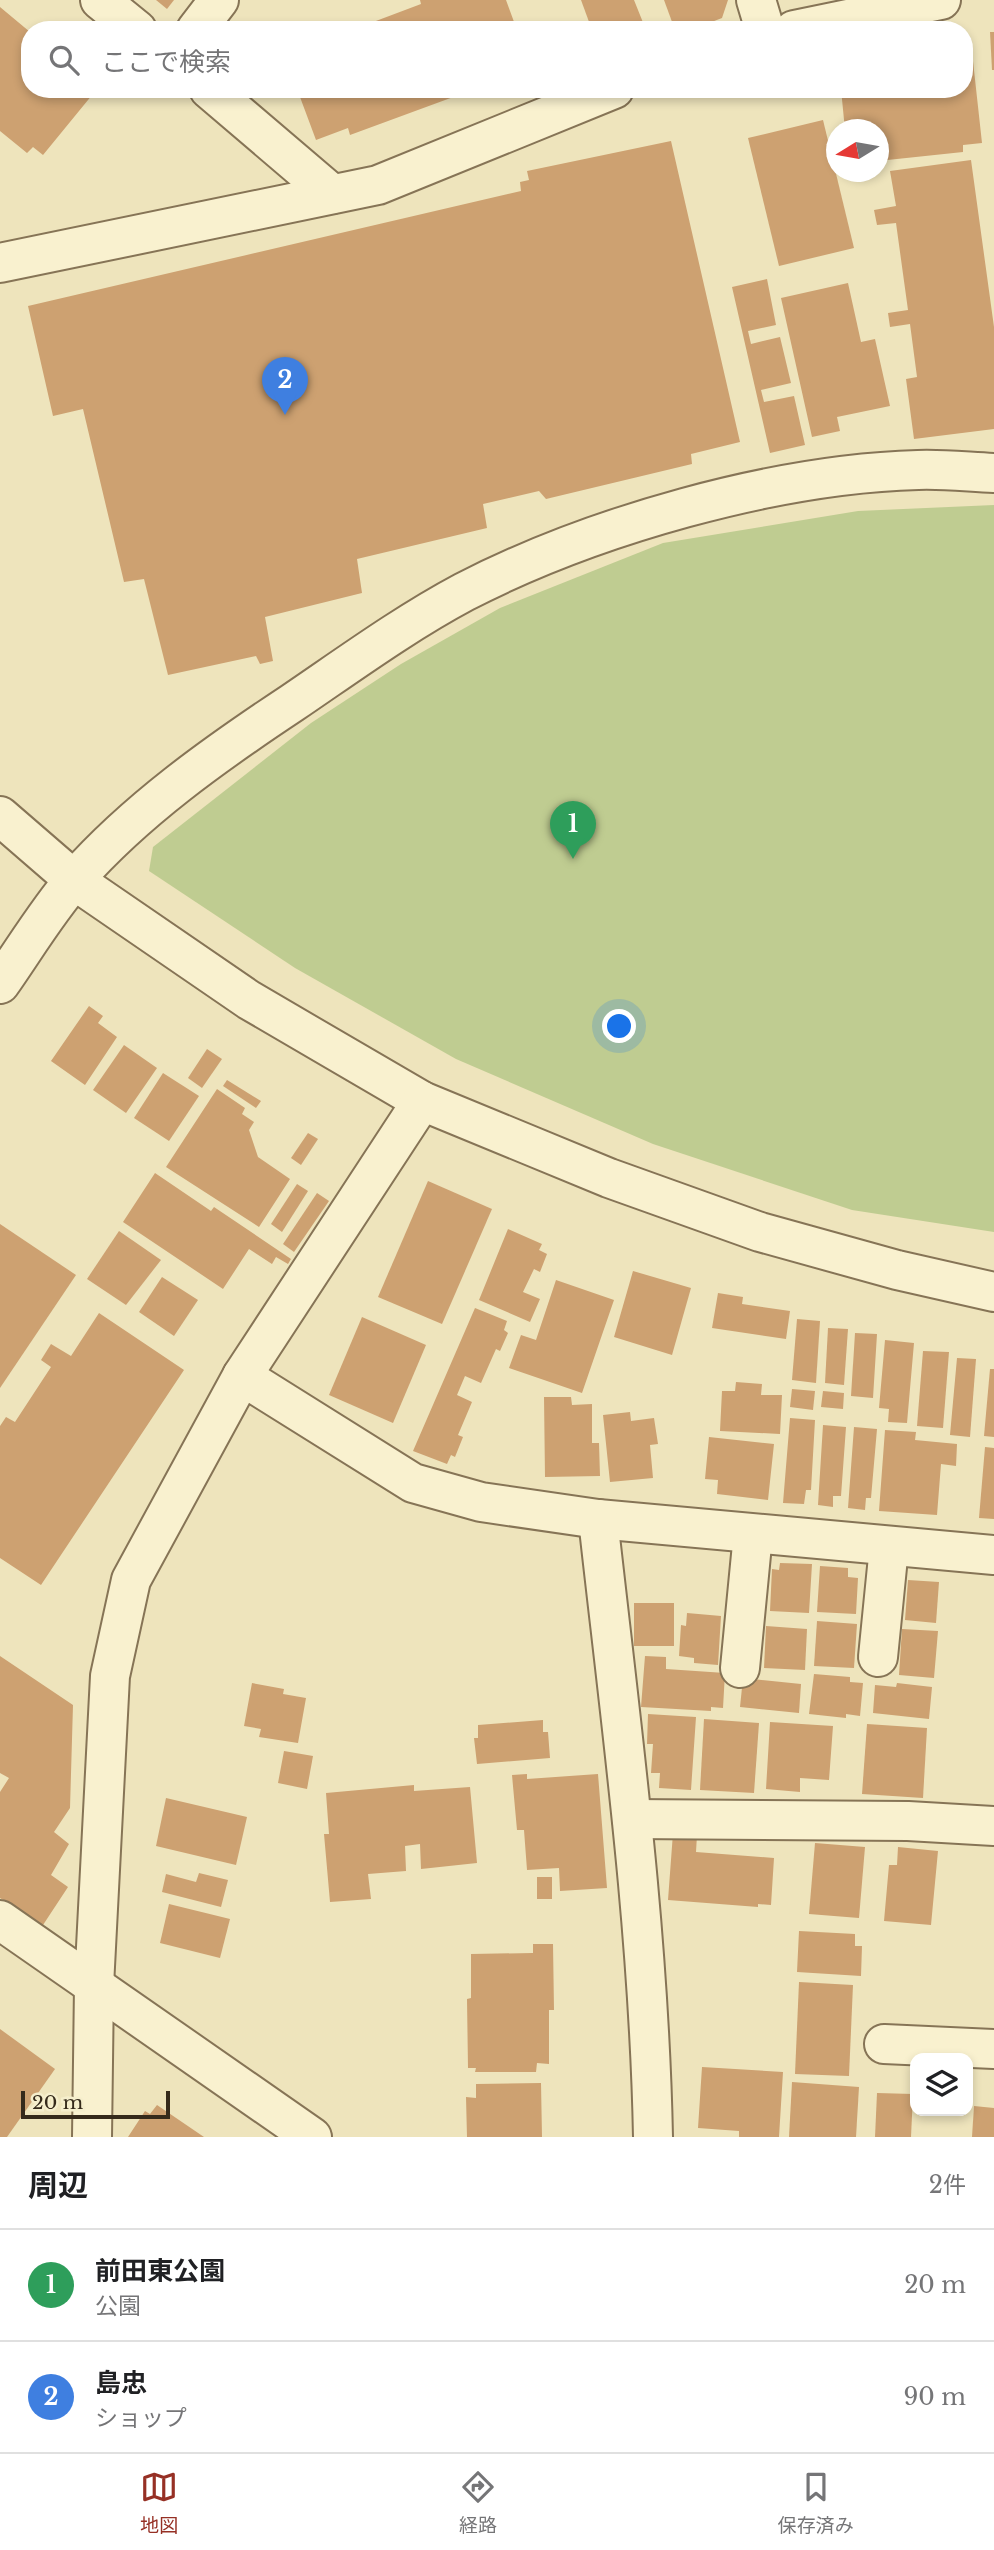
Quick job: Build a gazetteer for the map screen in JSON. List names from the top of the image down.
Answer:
{
  "scale_bar": "20 m",
  "north": "left",
  "page": {
    "search": "ここで検索",
    "pins": ["2", "1"],
    "scale": "20 m",
    "heading": ["周辺", "2件"],
    "list": [
      {
        "mark": "1",
        "name": "前田東公園",
        "note": "公園",
        "value": "20 m"
      },
      {
        "mark": "2",
        "name": "島忠",
        "note": "ショップ",
        "value": "90 m"
      }
    ],
    "nav": ["地図", "経路", "保存済み"]
  }
}
